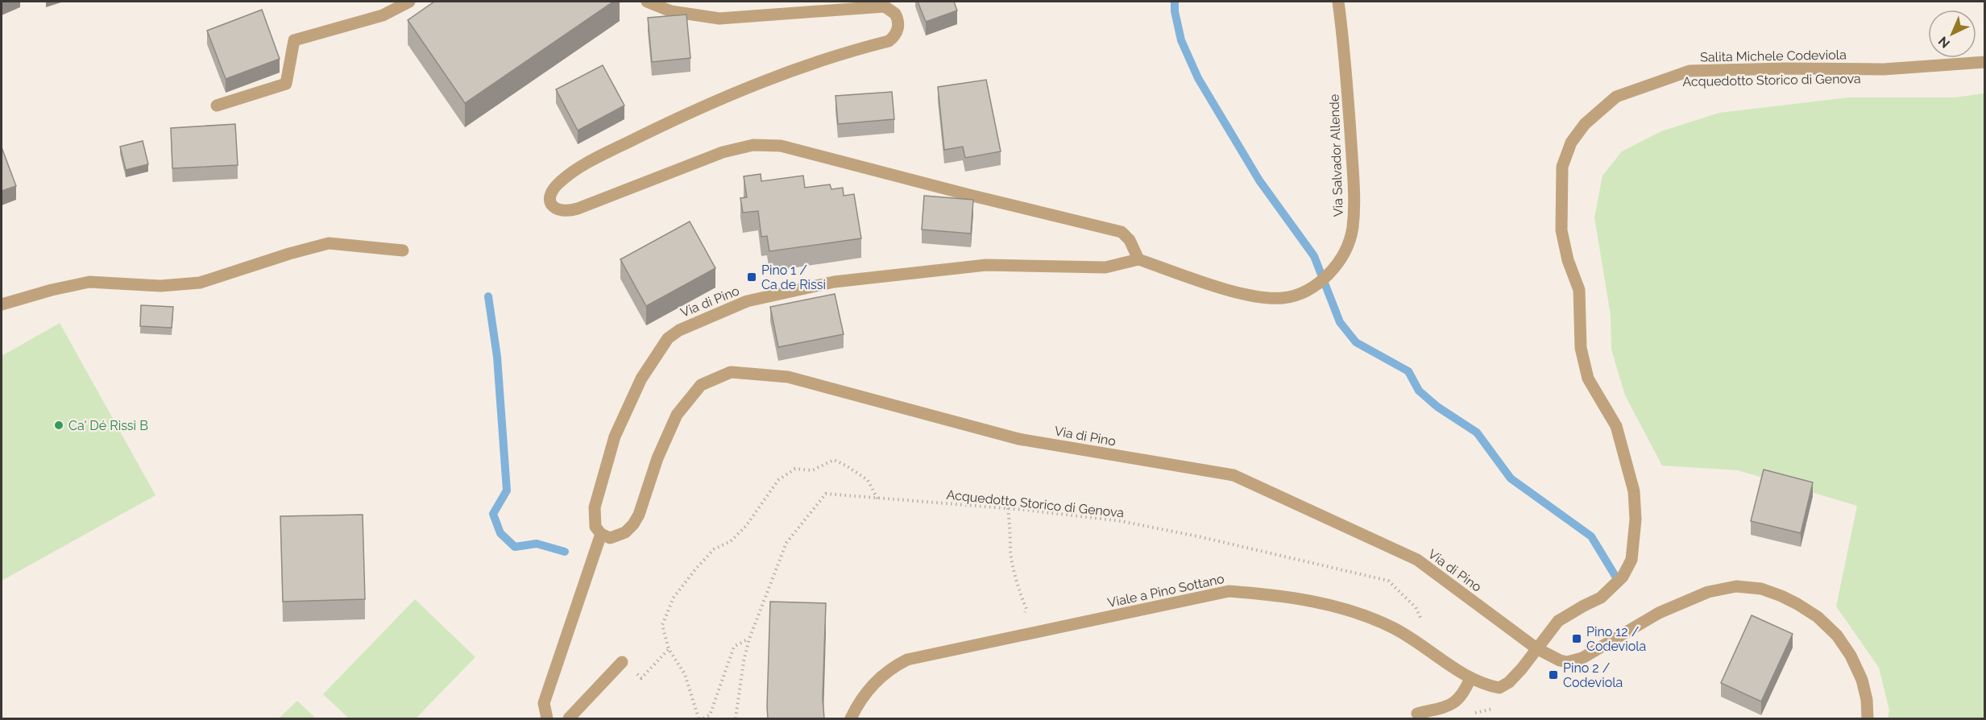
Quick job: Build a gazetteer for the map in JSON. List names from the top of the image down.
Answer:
{
  "streets": {
    "street": [
      "Salita Michele Codeviola",
      "Via Salvador Allende",
      "Via di Pino",
      "Viale a Pino Sottano"
    ],
    "path": ["Acquedotto Storico di Genova"]
  },
  "crossings": [
    ["Salita Michele Codeviola", "Via di Pino"],
    ["Salita Michele Codeviola", "Viale a Pino Sottano"],
    ["Via Salvador Allende", "Via di Pino"],
    ["Via di Pino", "Viale a Pino Sottano"]
  ],
  "places": {
    "transit": ["Pino 1 / Ca de Rissi", "Pino 12 / Codeviola", "Pino 2 / Codeviola"],
    "other": ["Ca' Dé Rissi B"]
  },
  "north": "bottom left"
}
